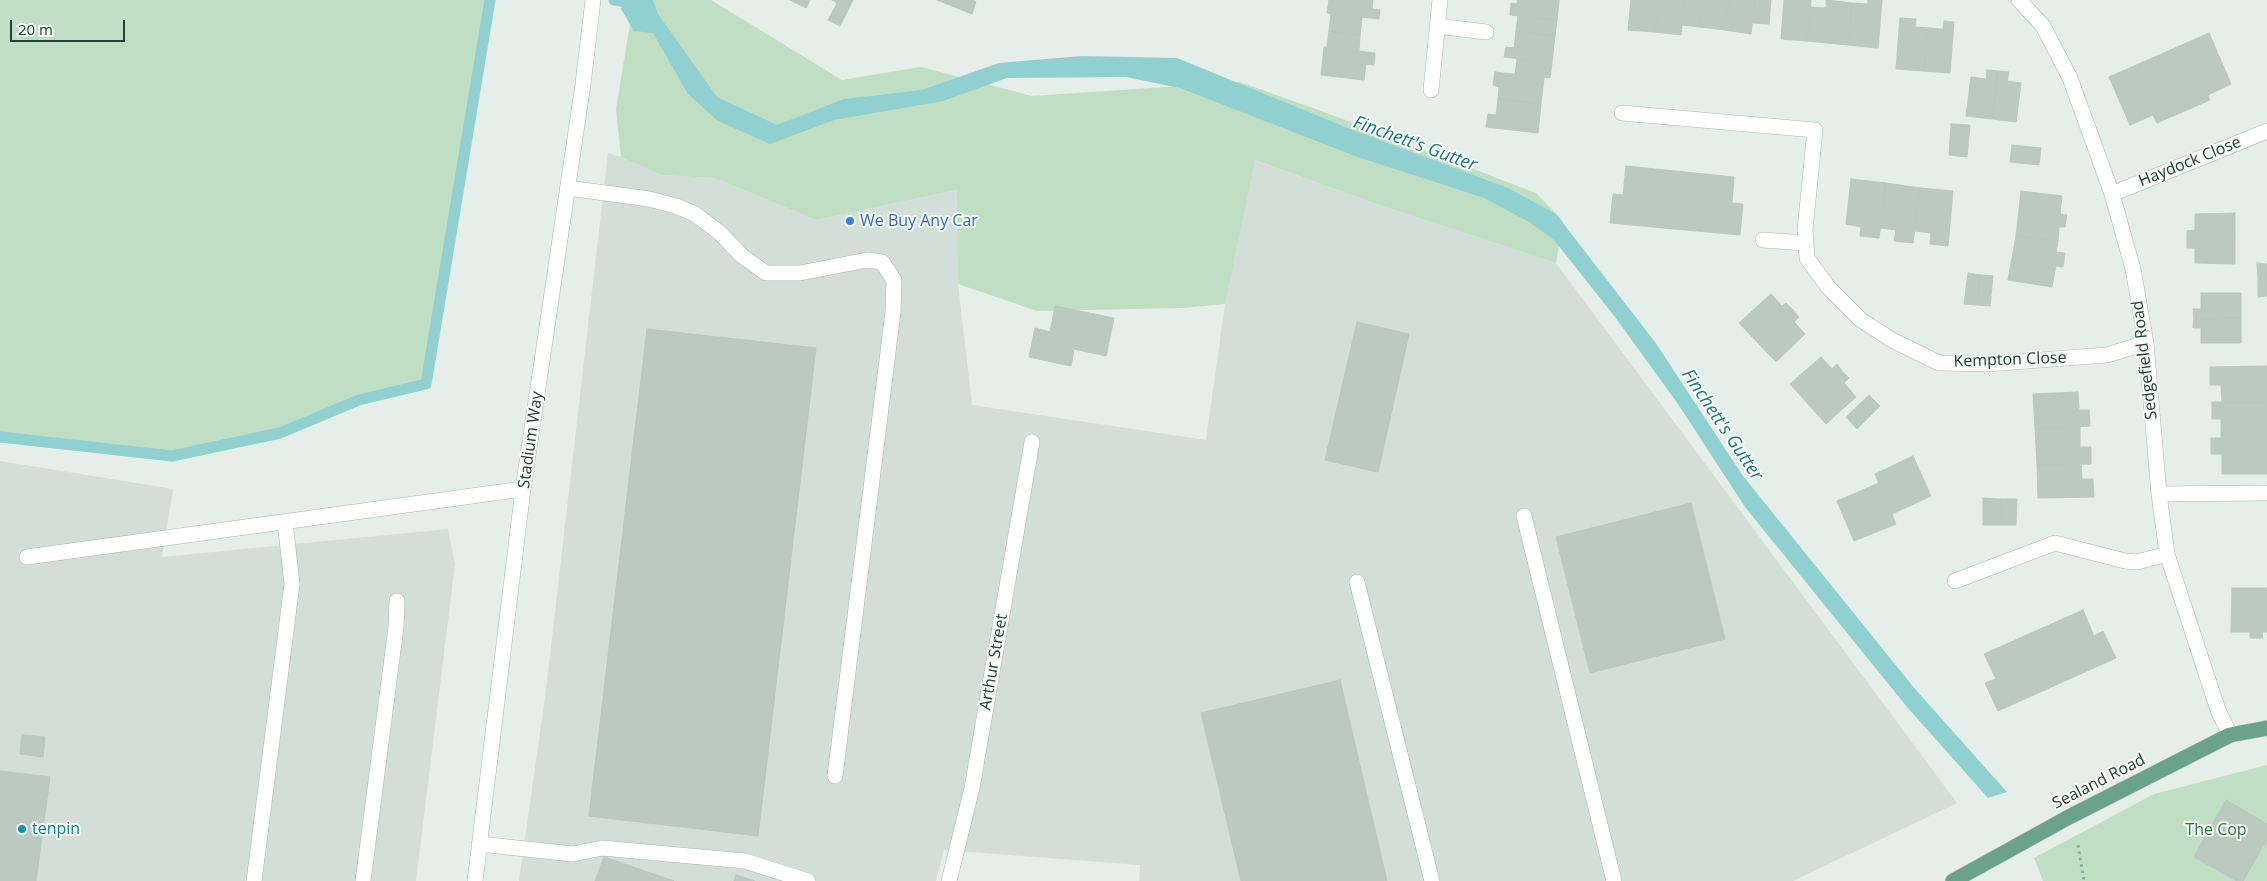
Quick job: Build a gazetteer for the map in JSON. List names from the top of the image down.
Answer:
{
  "streets": {
    "main road": ["Sealand Road"],
    "street": [
      "Haydock Close",
      "Kempton Close",
      "Sedgefield Road",
      "Stadium Way",
      "Arthur Street"
    ]
  },
  "crossings": [
    ["Haydock Close", "Sedgefield Road"],
    ["Kempton Close", "Sedgefield Road"],
    ["Sedgefield Road", "Sealand Road"]
  ],
  "water": ["Finchett's Gutter"],
  "parks": ["The Cop"],
  "places": ["We Buy Any Car", "tenpin"],
  "scale_bar": "20 m"
}
